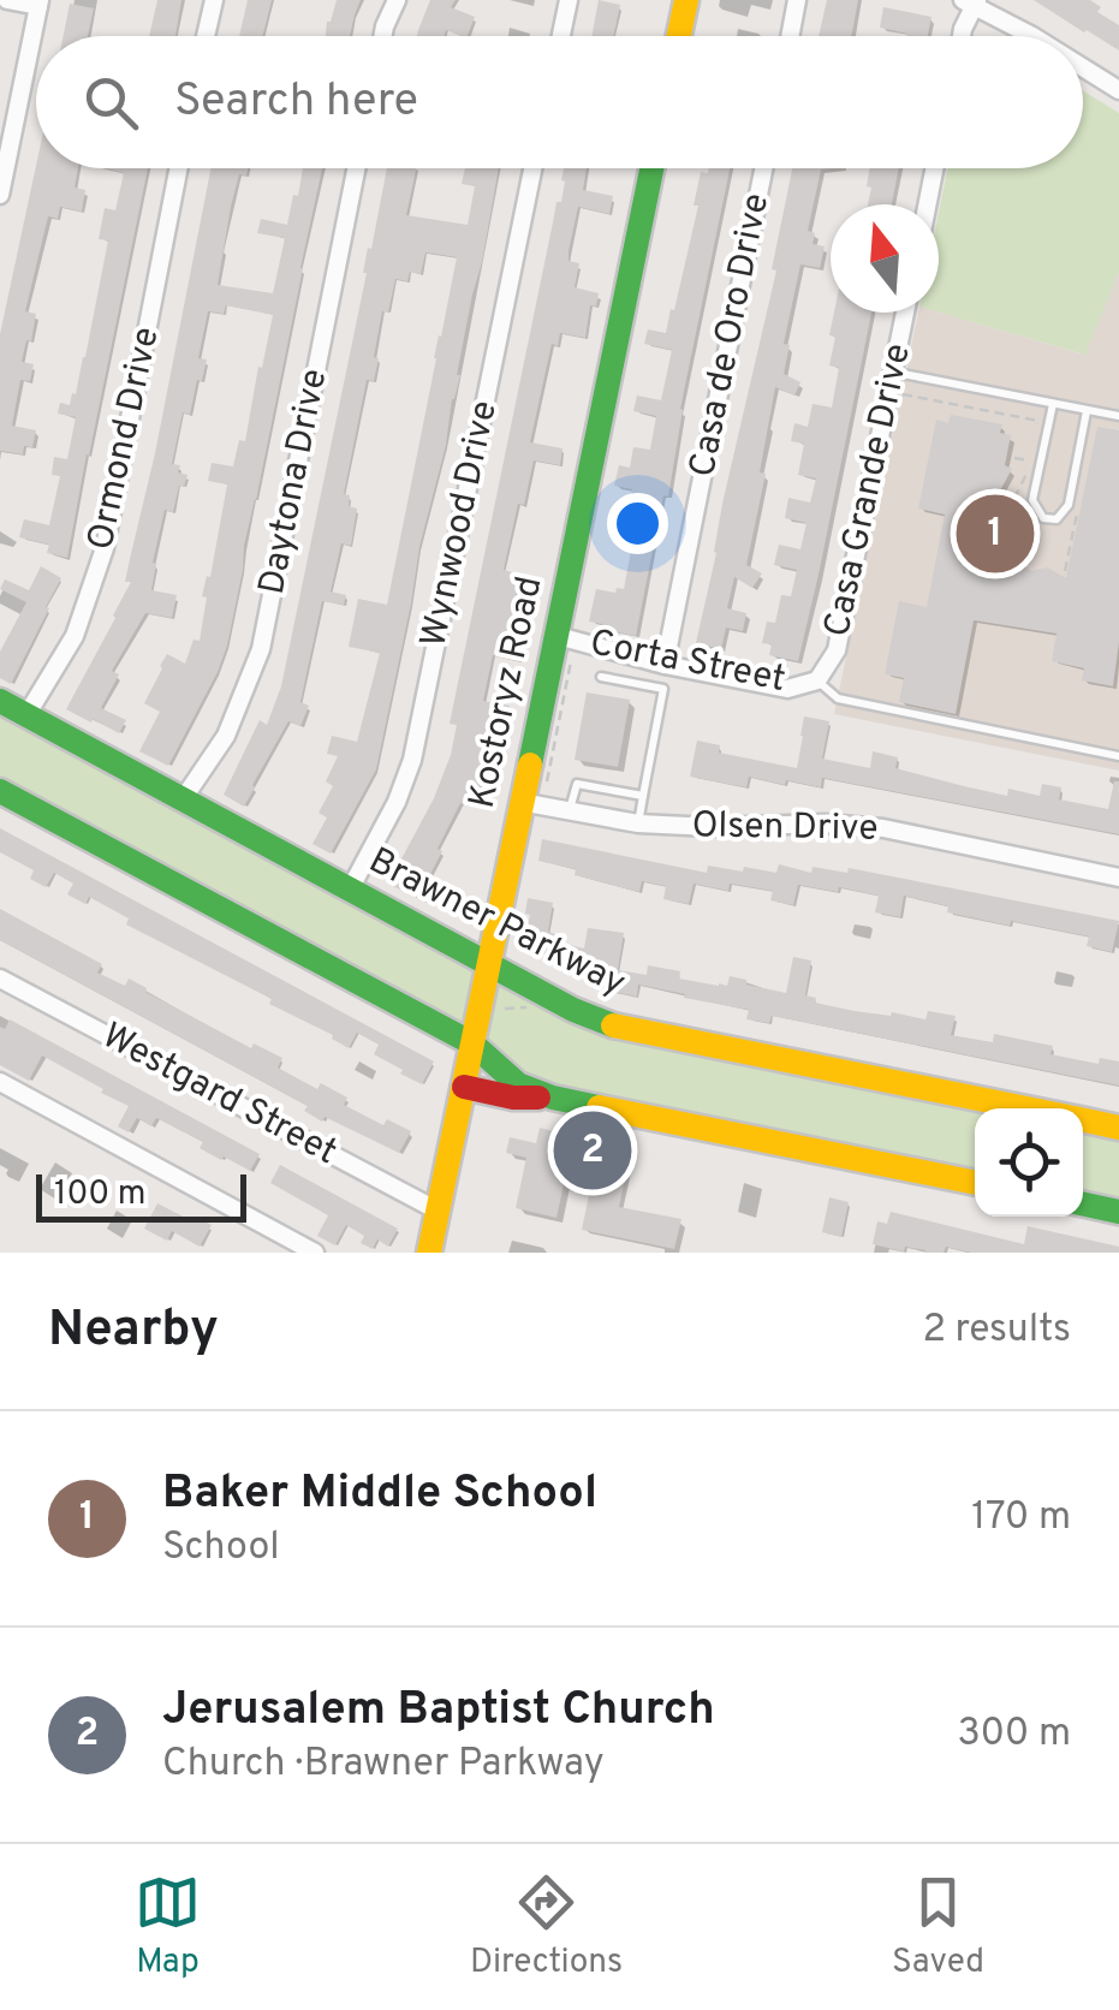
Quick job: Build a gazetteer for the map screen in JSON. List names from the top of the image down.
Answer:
{
  "streets": {
    "street": [
      "Casa de Oro Drive",
      "Ormond Drive",
      "Daytona Drive",
      "Casa Grande Drive",
      "Wynwood Drive",
      "Corta Street",
      "Kostoryz Road",
      "Olsen Drive",
      "Brawner Parkway",
      "Westgard Street"
    ]
  },
  "crossings": [
    ["Casa de Oro Drive", "Corta Street"],
    ["Ormond Drive", "Brawner Parkway"],
    ["Daytona Drive", "Brawner Parkway"],
    ["Casa Grande Drive", "Corta Street"],
    ["Wynwood Drive", "Brawner Parkway"],
    ["Corta Street", "Kostoryz Road"],
    ["Kostoryz Road", "Olsen Drive"],
    ["Kostoryz Road", "Brawner Parkway"],
    ["Kostoryz Road", "Westgard Street"]
  ],
  "scale_bar": "100 m",
  "north": "top",
  "page": {
    "search": "Search here",
    "pins": ["1", "2"],
    "scale": "100 m",
    "heading": ["Nearby", "2 results"],
    "list": [
      {
        "mark": "1",
        "name": "Baker Middle School",
        "note": "School",
        "value": "170 m"
      },
      {
        "mark": "2",
        "name": "Jerusalem Baptist Church",
        "note": "Church · Brawner Parkway",
        "value": "300 m"
      }
    ],
    "nav": ["Map", "Directions", "Saved"]
  }
}
